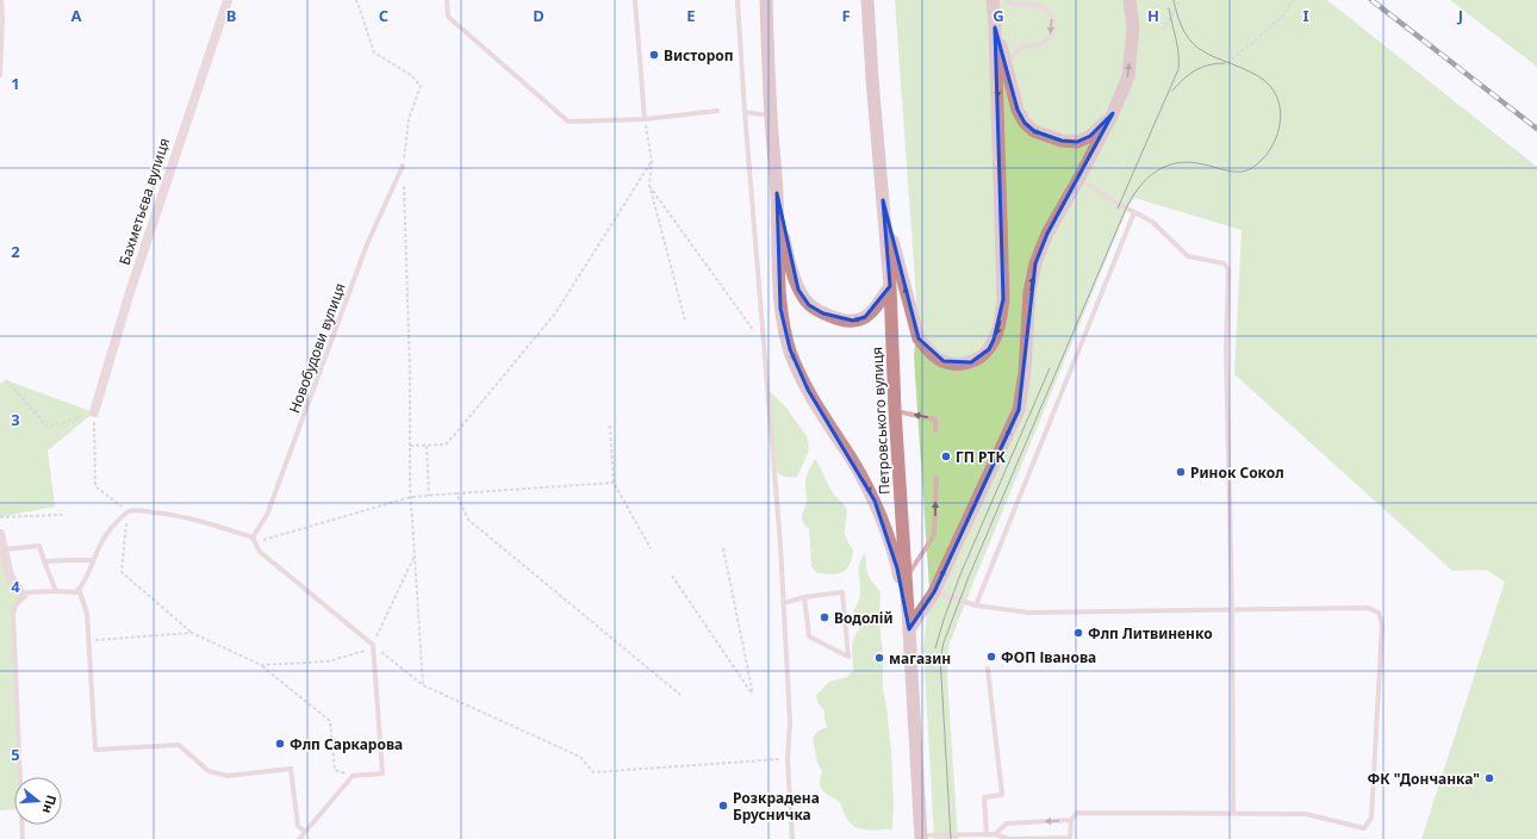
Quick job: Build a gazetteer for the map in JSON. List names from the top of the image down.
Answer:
{
  "streets": {
    "main road": ["Петровського вулиця"],
    "street": ["Бахметьєва вулиця"],
    "lane": ["Новобудови вулиця"]
  },
  "places": [
    "Вистороп",
    "ГП РТК",
    "Ринок Сокол",
    "Водолій",
    "Флп Литвиненко",
    "ФОП Іванова",
    "магазин",
    "Флп Саркарова",
    "ФК \"Дончанка\"",
    "Розкрадена Брусничка"
  ],
  "north": "right",
  "grid": {
    "columns": [
      "A",
      "B",
      "C",
      "D",
      "E",
      "F",
      "G",
      "H",
      "I",
      "J"
    ],
    "rows": [
      "1",
      "2",
      "3",
      "4",
      "5"
    ]
  }
}
